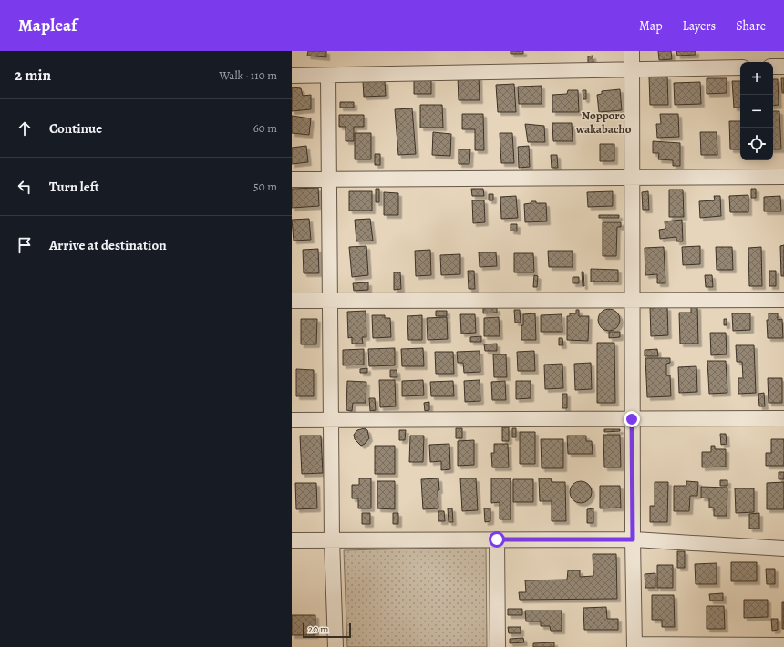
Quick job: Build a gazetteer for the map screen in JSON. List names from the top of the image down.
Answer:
{
  "districts": ["Nopporo wakabacho"],
  "scale_bar": "20 m",
  "page": {
    "header": "Mapleaf",
    "nav": ["Map", "Layers", "Share"],
    "heading": ["2 min", "Walk · 110 m"],
    "map_buttons": ["+", "−"],
    "list": [
      ["Continue", "60 m"],
      ["Turn left", "50 m"],
      "Arrive at destination"
    ],
    "scale": "20 m"
  }
}
